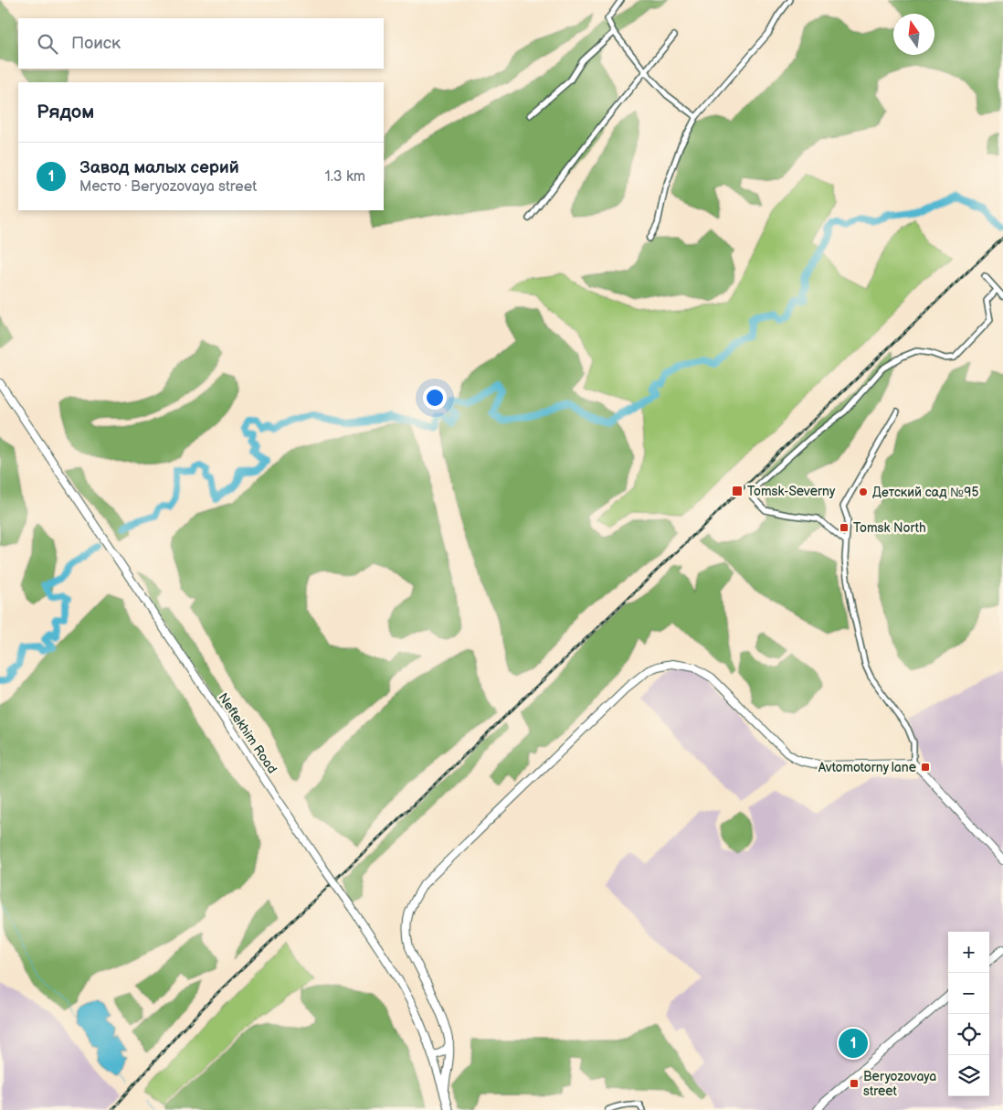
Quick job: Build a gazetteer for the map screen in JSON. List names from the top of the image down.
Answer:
{
  "streets": {
    "street": ["Neftekhim Road"]
  },
  "places": {
    "transit": [
      "Tomsk-Severny",
      "Tomsk North",
      "Avtomotorny lane",
      "Beryozovaya street"
    ],
    "other": ["Детский сад №95"]
  },
  "north": "top",
  "page": {
    "search": "Поиск",
    "heading": "Рядом",
    "list": [
      {
        "mark": "1",
        "name": "Завод малых серий",
        "note": "Место · Beryozovaya street",
        "value": "1.3 km"
      }
    ],
    "map_buttons": ["+", "−"],
    "pins": "1"
  }
}
